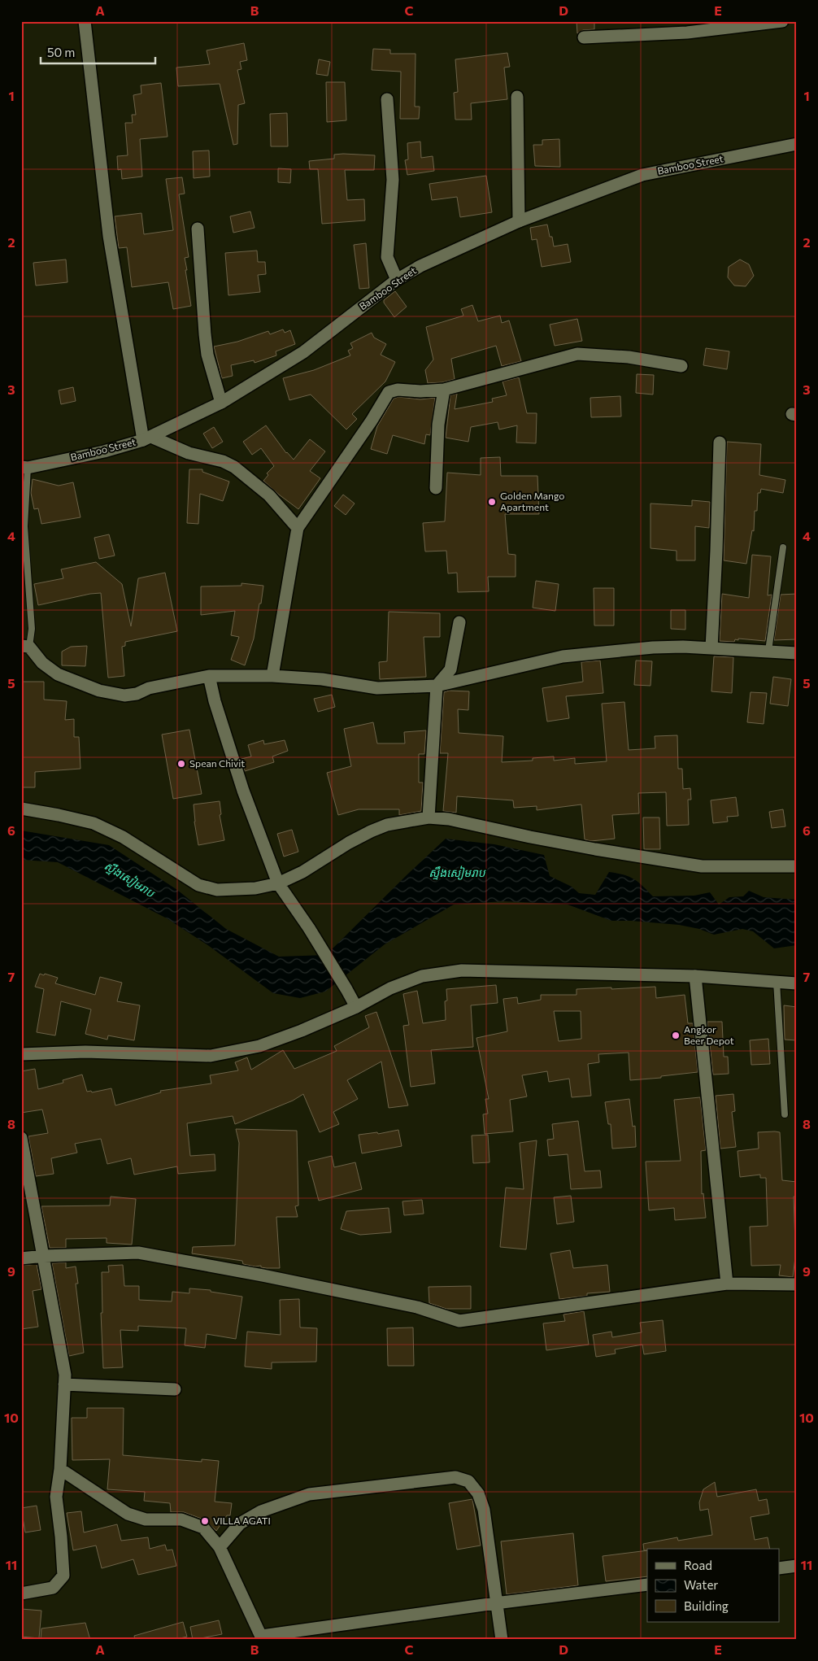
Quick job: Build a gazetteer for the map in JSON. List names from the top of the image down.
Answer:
{
  "streets": {
    "street": ["Bamboo Street"]
  },
  "water": ["ស្ទឹងសៀមរាប"],
  "places": [
    "Golden Mango Apartment",
    "Spean Chivit",
    "Angkor Beer Depot",
    "VILLA AGATI"
  ],
  "legend": ["Road", "Water", "Building"],
  "scale_bar": "50 m",
  "grid": {
    "columns": [
      "A",
      "B",
      "C",
      "D",
      "E"
    ],
    "rows": [
      "1",
      "2",
      "3",
      "4",
      "5",
      "6",
      "7",
      "8",
      "9",
      "10",
      "11"
    ]
  }
}
